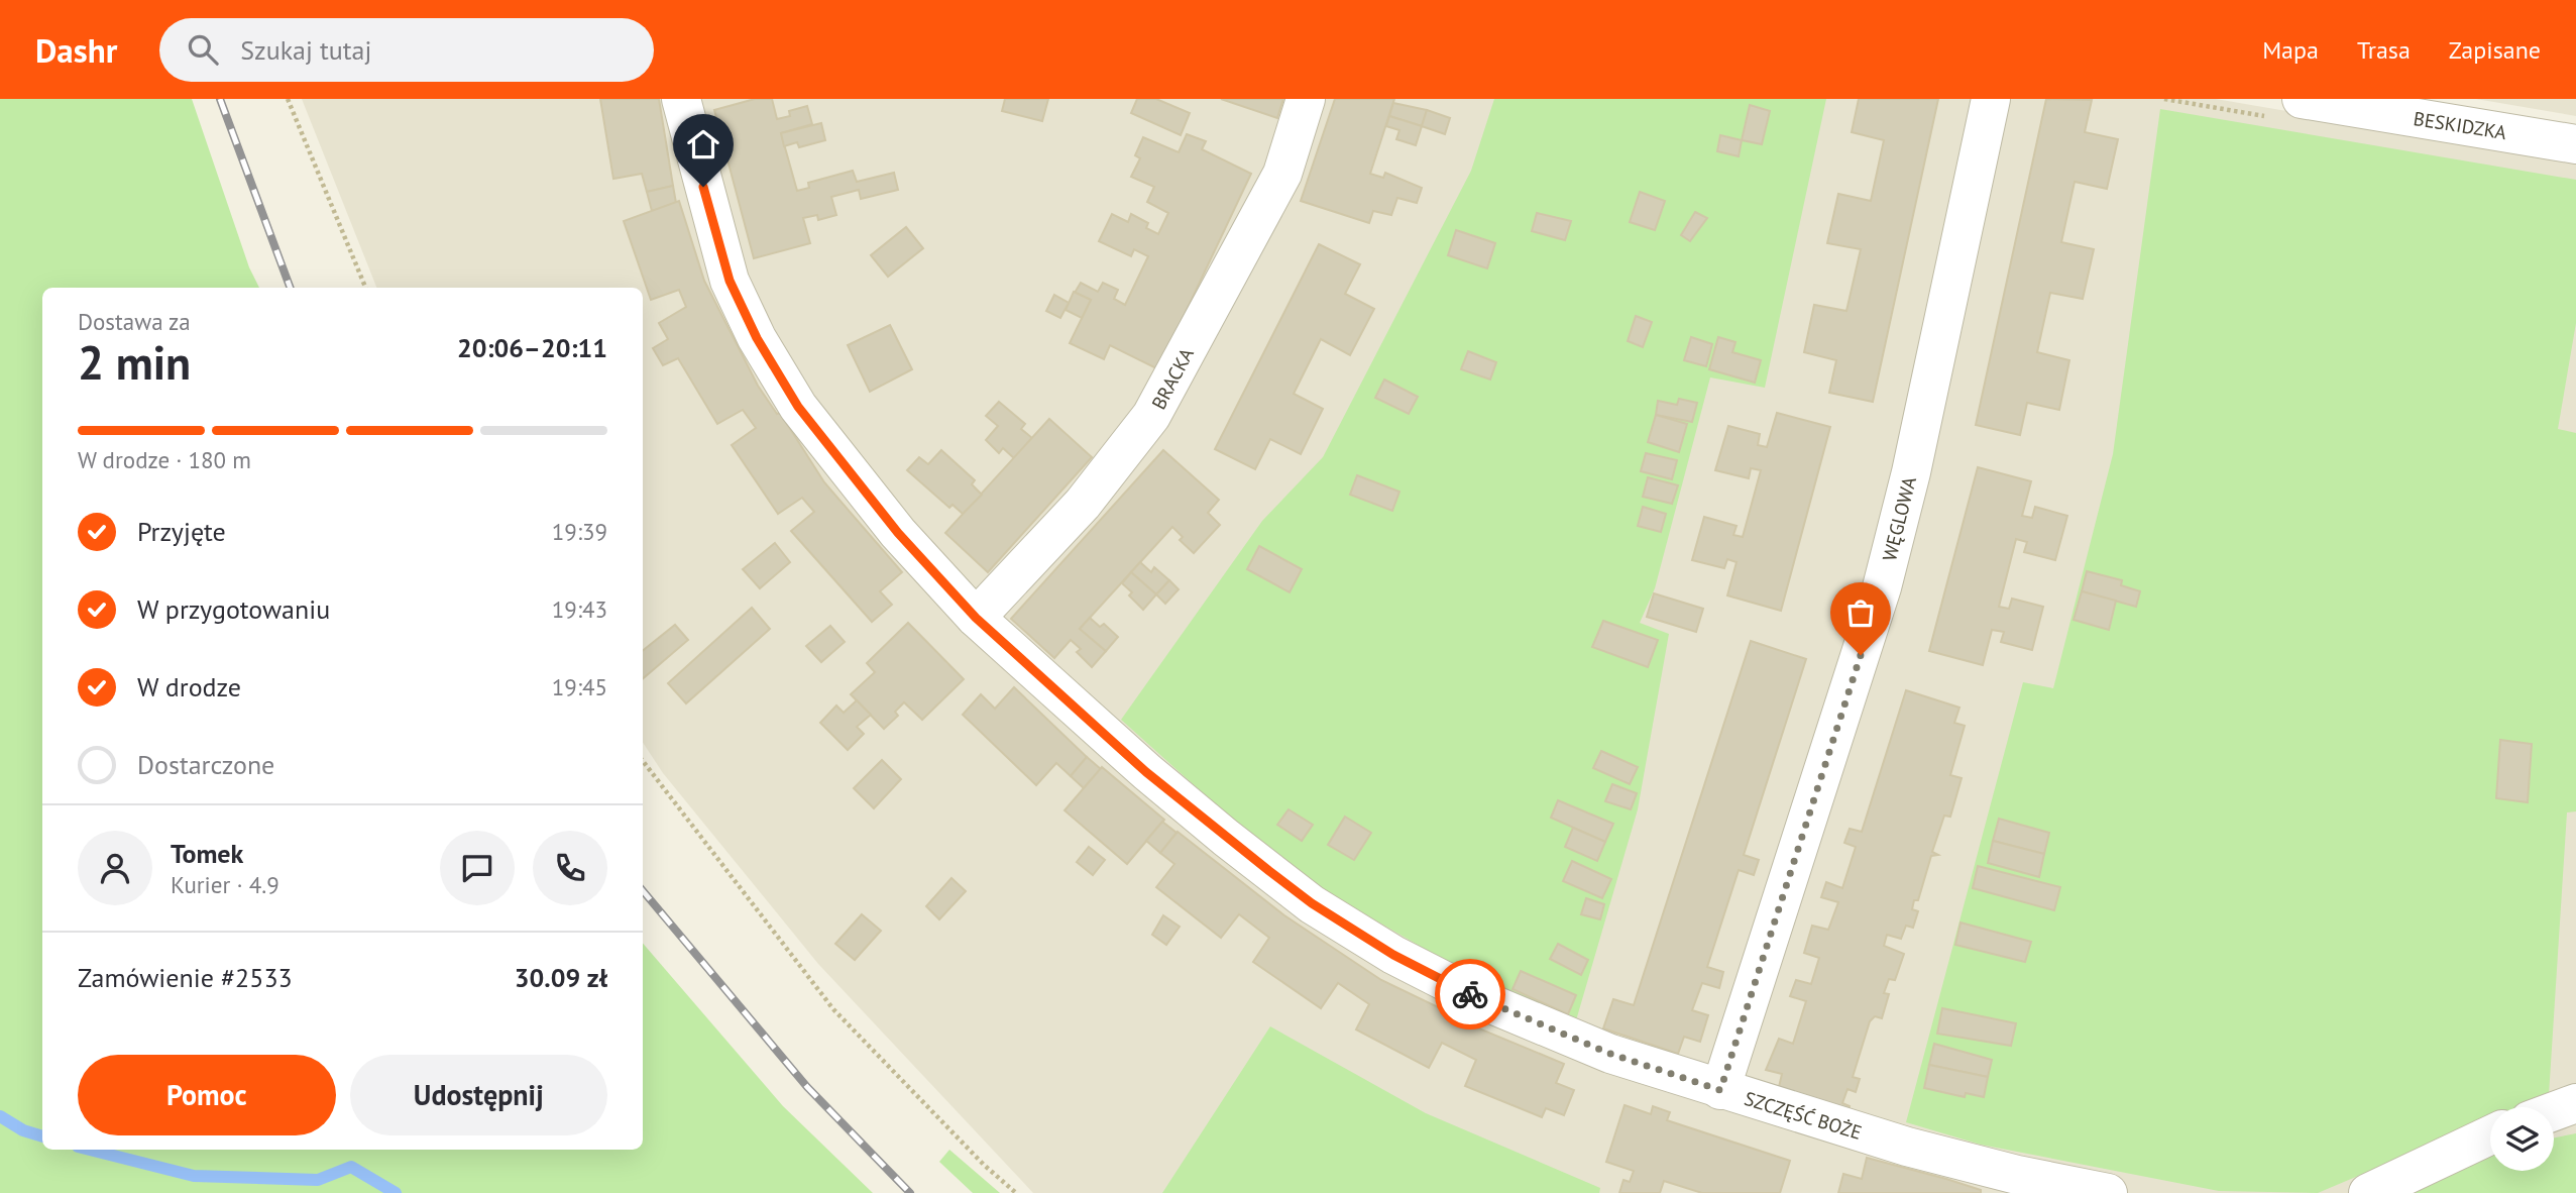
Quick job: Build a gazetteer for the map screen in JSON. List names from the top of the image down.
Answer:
{
  "streets": {
    "street": [
      "BESKIDZKA",
      "BRACKA",
      "WĘGLOWA",
      "SZCZĘŚĆ BOŻE"
    ]
  },
  "crossings": [
    ["BRACKA", "SZCZĘŚĆ BOŻE"],
    ["WĘGLOWA", "SZCZĘŚĆ BOŻE"]
  ],
  "page": {
    "header": "Dashr",
    "search": "Szukaj tutaj",
    "nav": ["Mapa", "Trasa", "Zapisane"],
    "heading": ["2 min", "Dostawa za", "20:06–20:11"],
    "panel": [
      "Tomek",
      "Kurier · 4.9",
      "Zamówienie #2533",
      "30.09 zł"
    ],
    "bar": "W drodze · 180 m",
    "list": [
      ["Przyjęte", "19:39"],
      ["W przygotowaniu", "19:43"],
      ["W drodze", "19:45"],
      "Dostarczone"
    ],
    "buttons": ["Pomoc", "Udostępnij"]
  }
}
